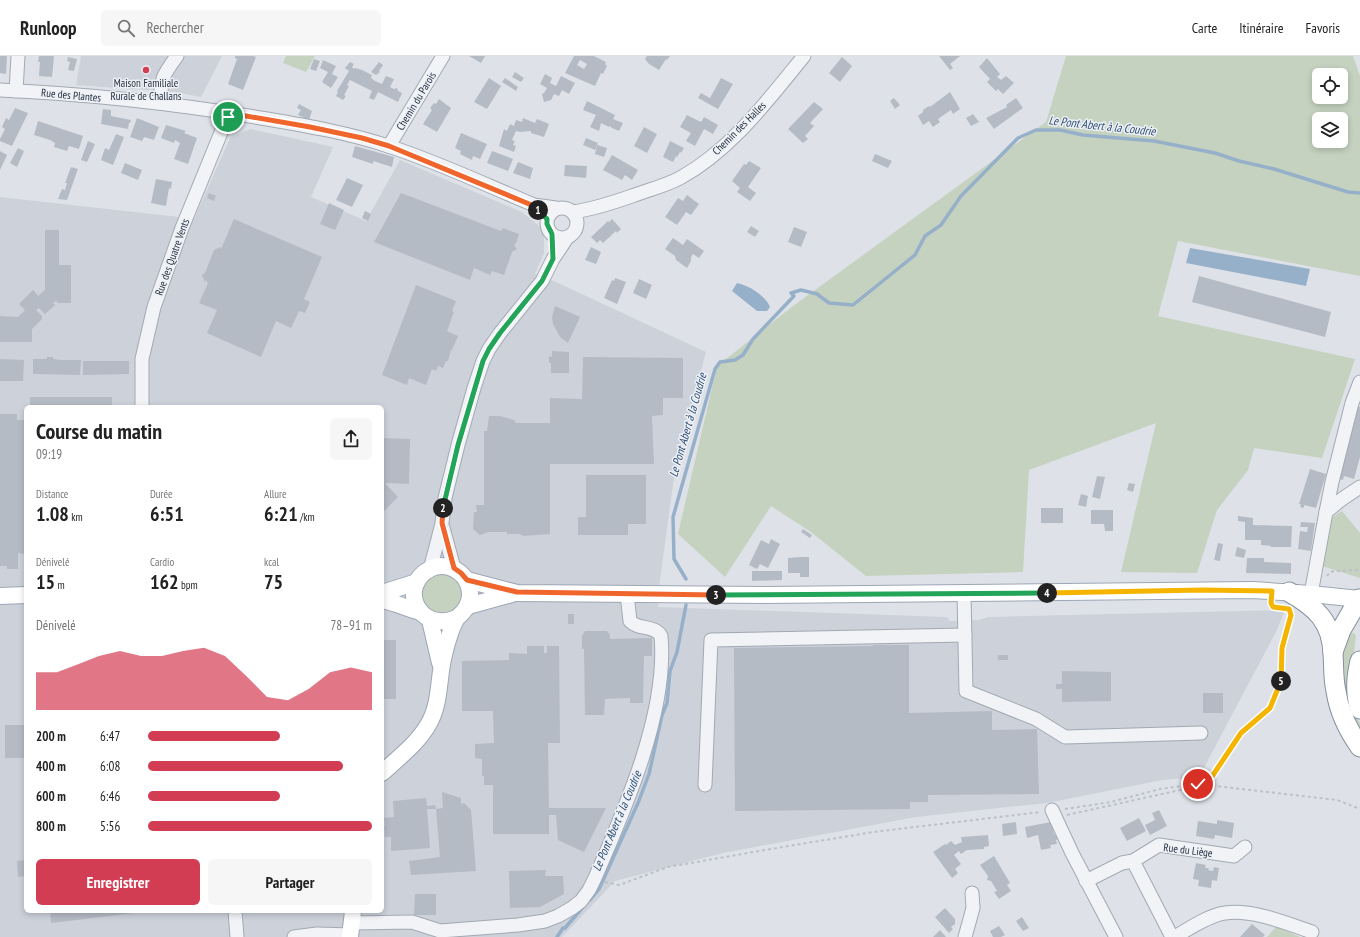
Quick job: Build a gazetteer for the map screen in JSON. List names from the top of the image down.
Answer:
{
  "streets": {
    "street": [
      "Rue des Plantes",
      "Chemin du Parois",
      "Chemin des Halles",
      "Rue des Quatre Vents",
      "Rue du Liège"
    ]
  },
  "crossings": [
    ["Rue des Plantes", "Chemin du Parois"],
    ["Rue des Plantes", "Chemin des Halles"],
    ["Rue des Plantes", "Rue des Quatre Vents"]
  ],
  "water": ["Le Pont Abert à la Coudrie"],
  "places": ["Maison Familiale Rurale de Challans"],
  "page": {
    "header": "Runloop",
    "search": "Rechercher",
    "nav": ["Carte", "Itinéraire", "Favoris"],
    "pins": [
      "1",
      "2",
      "4",
      "3",
      "5"
    ],
    "heading": ["Course du matin", "09:19"],
    "stats": [
      ["Distance", "1.08 km"],
      ["Durée", "6:51"],
      ["Allure", "6:21 /km"],
      ["Dénivelé", "15 m"],
      ["Cardio", "162 bpm"],
      ["kcal", "75"]
    ],
    "chart": ["Dénivelé", "78–91 m"],
    "list": [
      {
        "name": "200 m",
        "note": "6:47"
      },
      {
        "name": "400 m",
        "note": "6:08"
      },
      {
        "name": "600 m",
        "note": "6:46"
      },
      {
        "name": "800 m",
        "note": "5:56"
      }
    ],
    "buttons": ["Enregistrer", "Partager"]
  }
}
